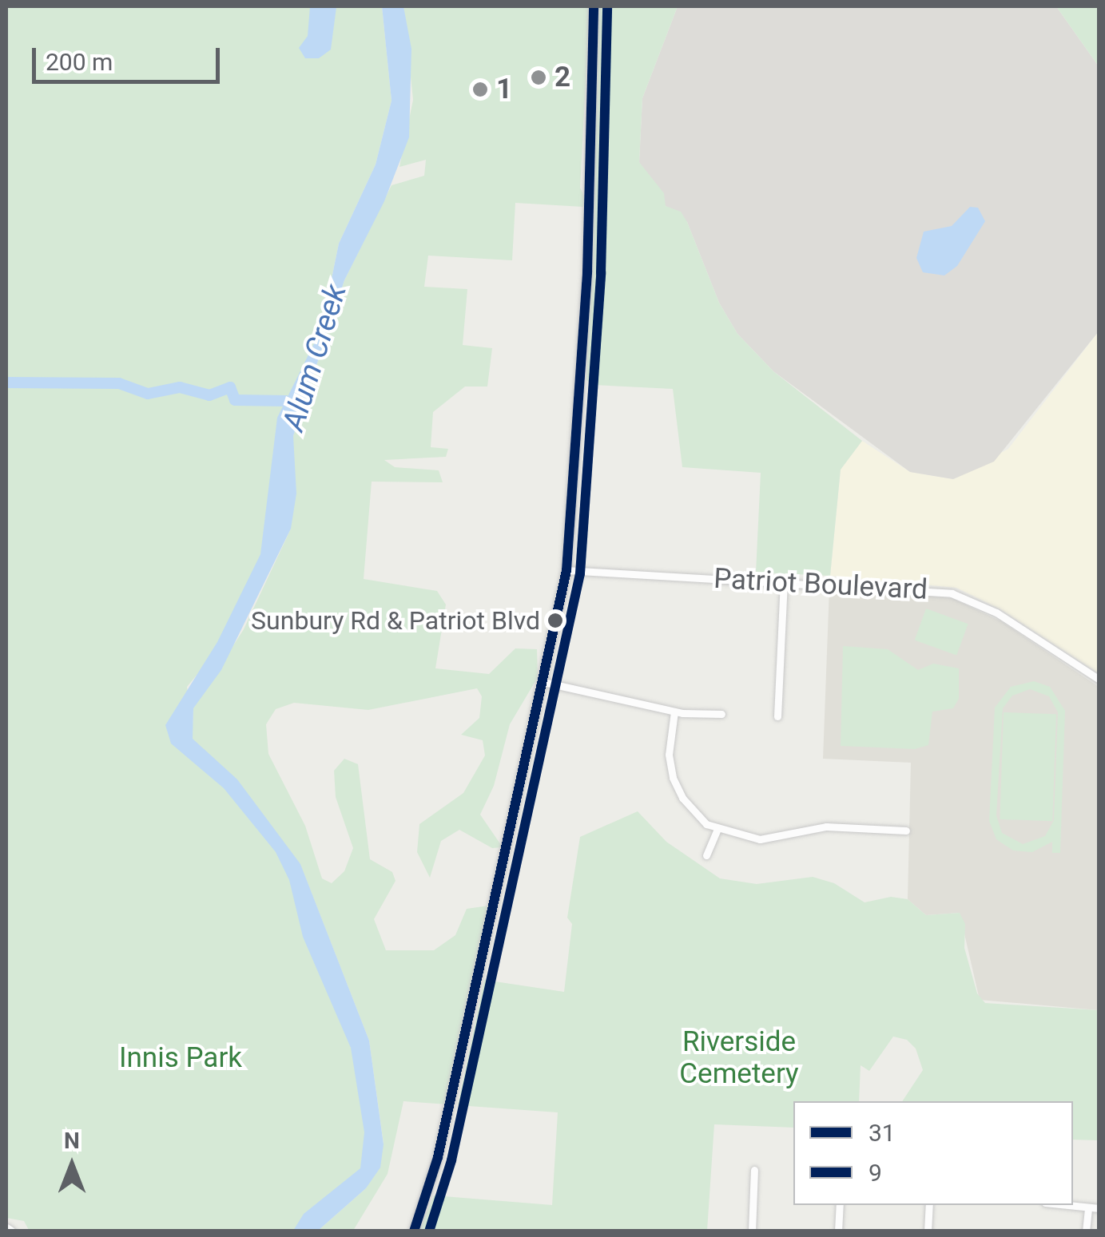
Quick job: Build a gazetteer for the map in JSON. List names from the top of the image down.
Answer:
{
  "streets": {
    "street": ["Patriot Boulevard"]
  },
  "water": ["Alum Creek"],
  "parks": ["Riverside Cemetery", "Innis Park"],
  "places": ["2", "1", "Sunbury Rd & Patriot Blvd"],
  "lines": ["transit line 31", "transit line 9"],
  "legend": ["31", "9"],
  "scale_bar": "200 m",
  "north": "top"
}
